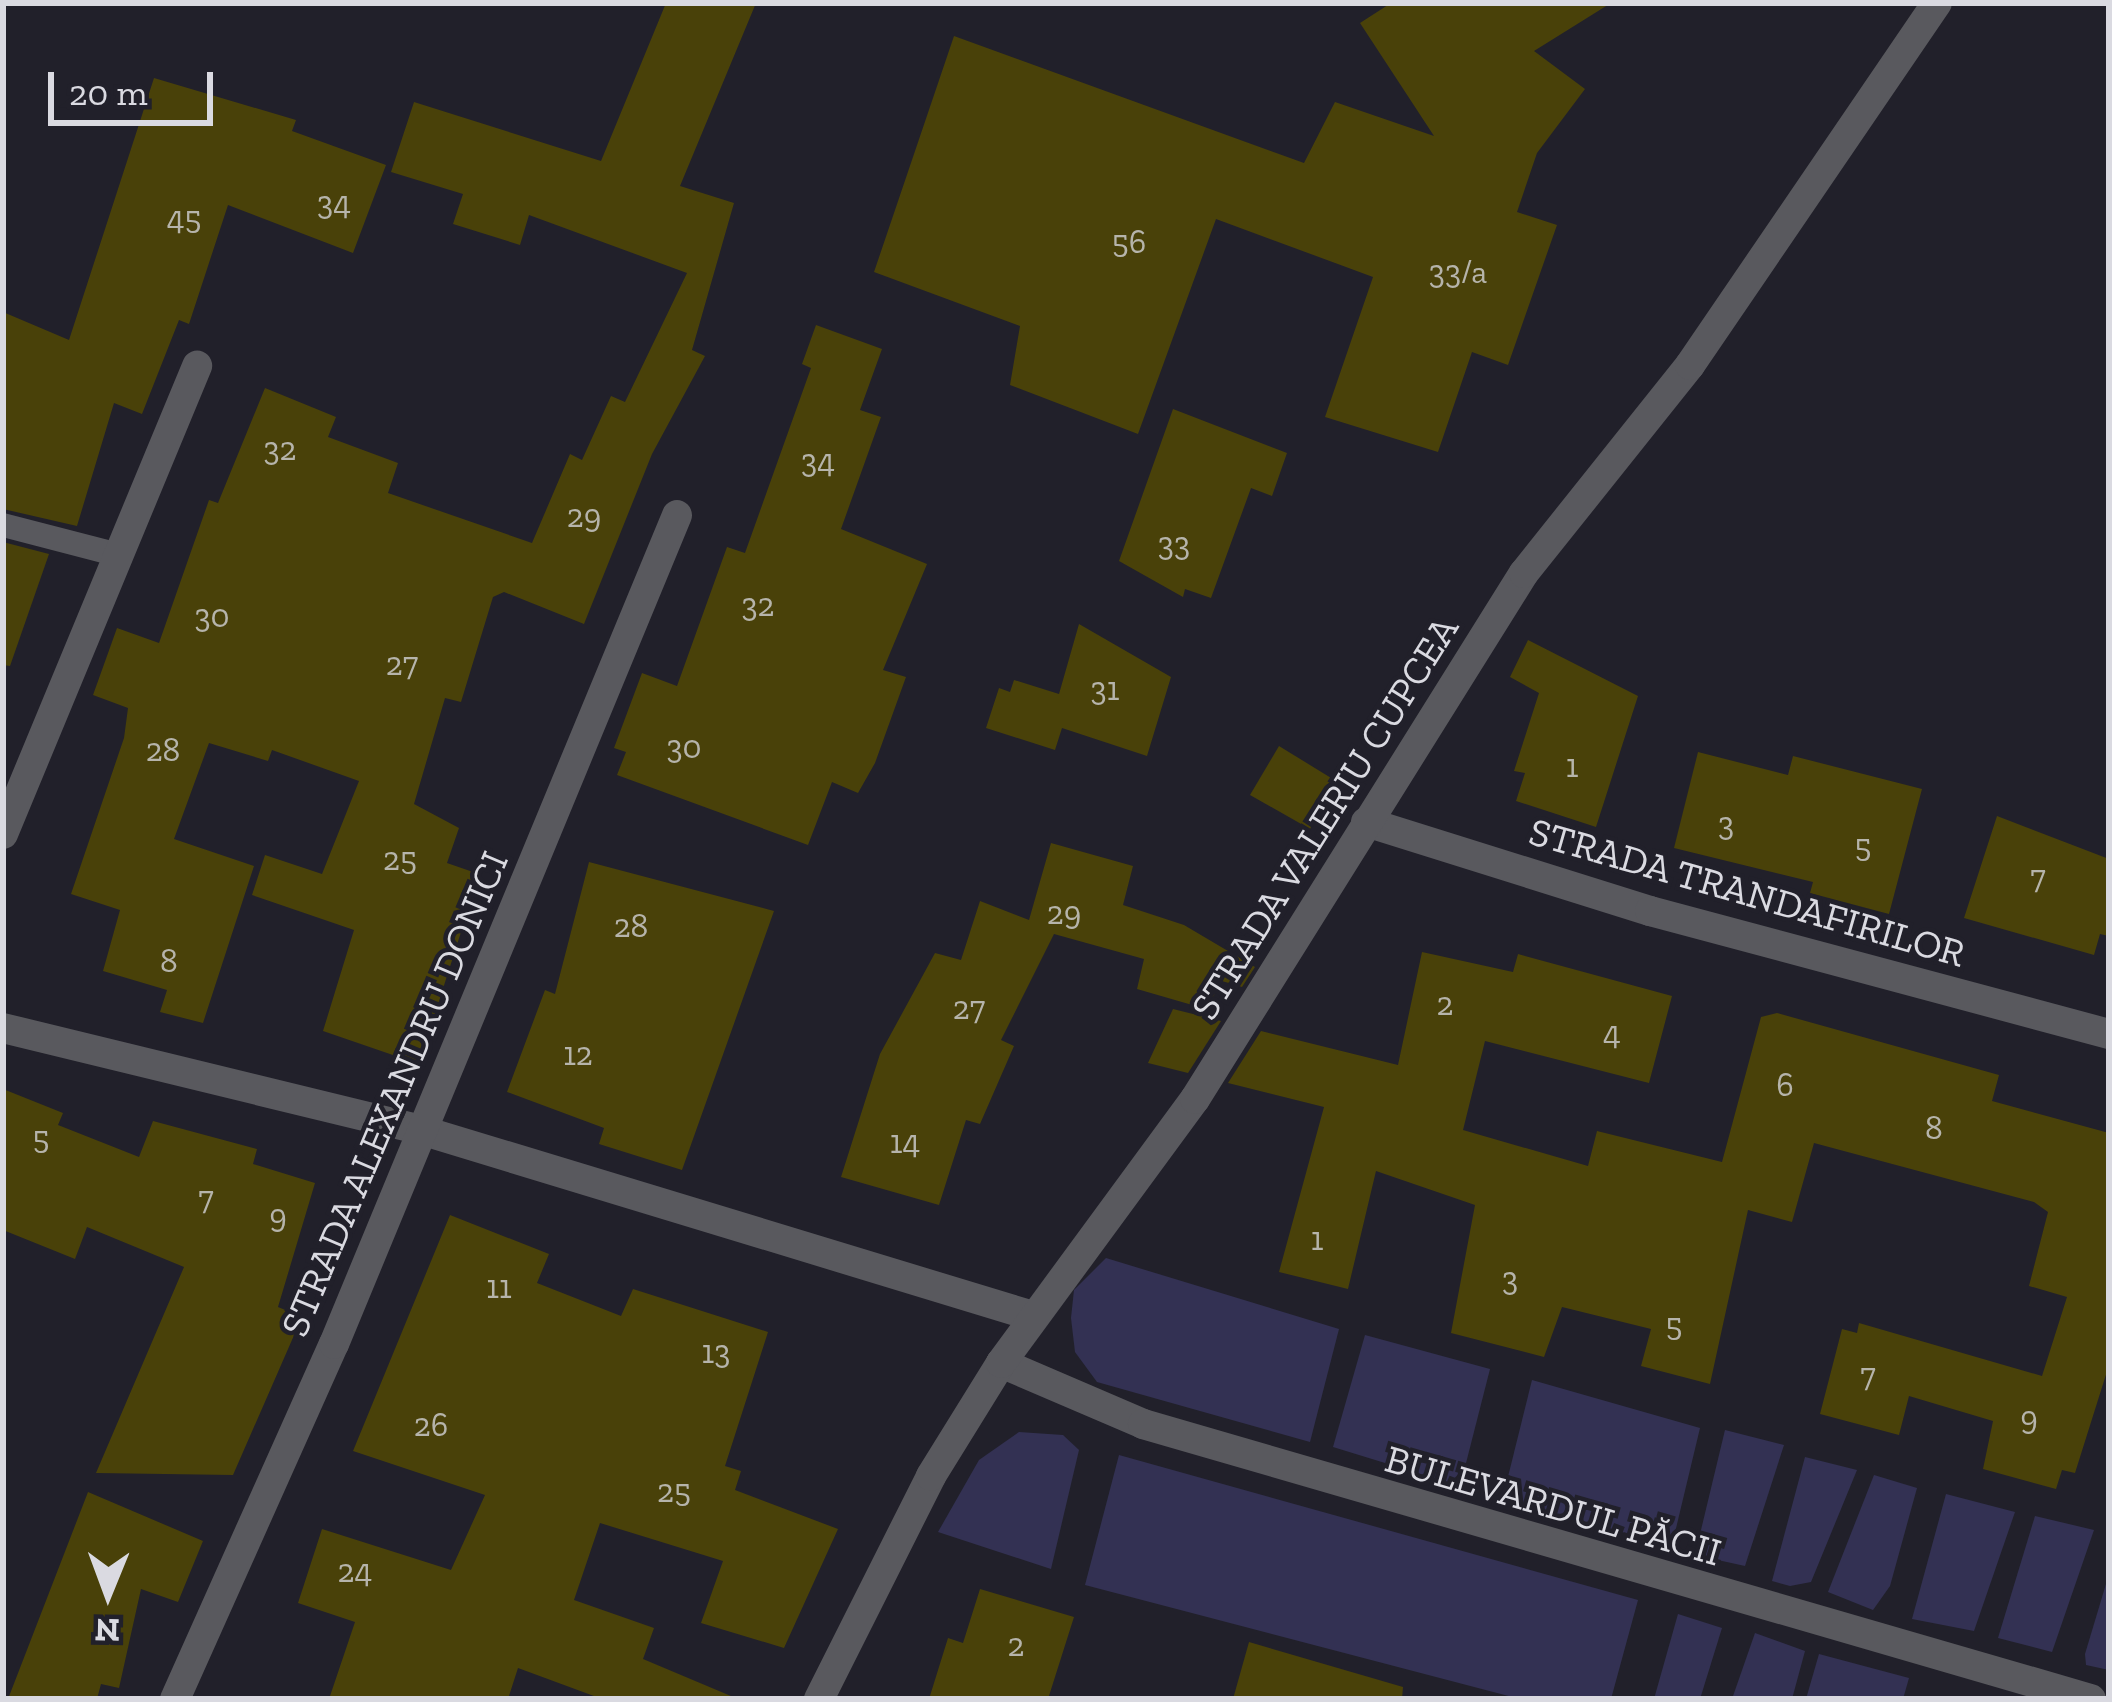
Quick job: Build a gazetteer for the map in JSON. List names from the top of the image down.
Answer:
{
  "streets": {
    "street": [
      "STRADA VALERIU CUPCEA",
      "STRADA TRANDAFIRILOR",
      "STRADA ALEXANDRU DONICI",
      "BULEVARDUL PĂCII"
    ]
  },
  "crossings": [
    ["STRADA VALERIU CUPCEA", "STRADA TRANDAFIRILOR"],
    ["STRADA VALERIU CUPCEA", "BULEVARDUL PĂCII"]
  ],
  "house_numbers": [
    "34",
    "45",
    "56",
    "33/a",
    "32",
    "34",
    "29",
    "33",
    "32",
    "30",
    "27",
    "31",
    "30",
    "28",
    "1",
    "3",
    "5",
    "25",
    "7",
    "29",
    "28",
    "8",
    "2",
    "27",
    "4",
    "12",
    "6",
    "8",
    "5",
    "14",
    "7",
    "9",
    "1",
    "3",
    "11",
    "5",
    "13",
    "7",
    "9",
    "26",
    "25",
    "24",
    "2"
  ],
  "scale_bar": "20 m",
  "north": "bottom"
}
